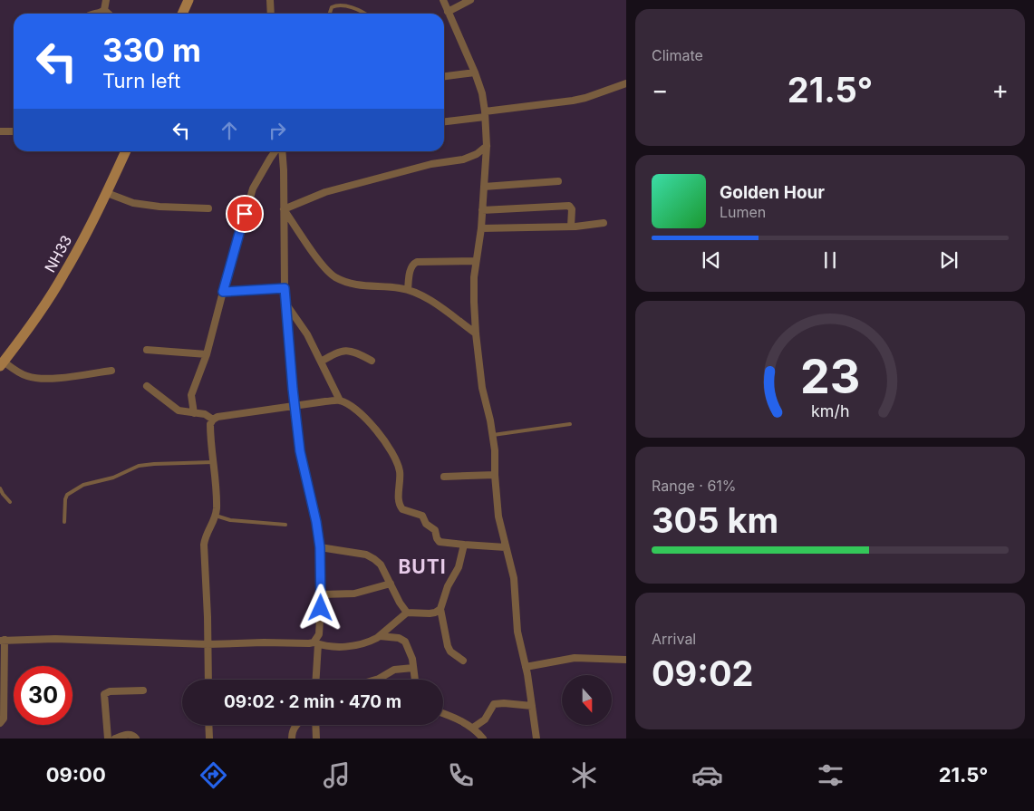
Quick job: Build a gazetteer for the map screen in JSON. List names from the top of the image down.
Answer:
{
  "streets": {
    "main road": ["NH33"]
  },
  "districts": ["BUTI"],
  "north": "bottom",
  "page": {
    "tile": [
      "Climate",
      ["Range · 61%", "305 km"],
      ["Arrival", "09:02"]
    ],
    "turn": ["330 m", "Turn left"],
    "heat": ["−", "21.5°", "+"],
    "song": ["Golden Hour", "Lumen"],
    "limit": "30",
    "trip": "09:02 · 2 min · 470 m",
    "tabs": ["09:00", "21.5°"],
    "gauge": ["23", "km/h"]
  }
}
